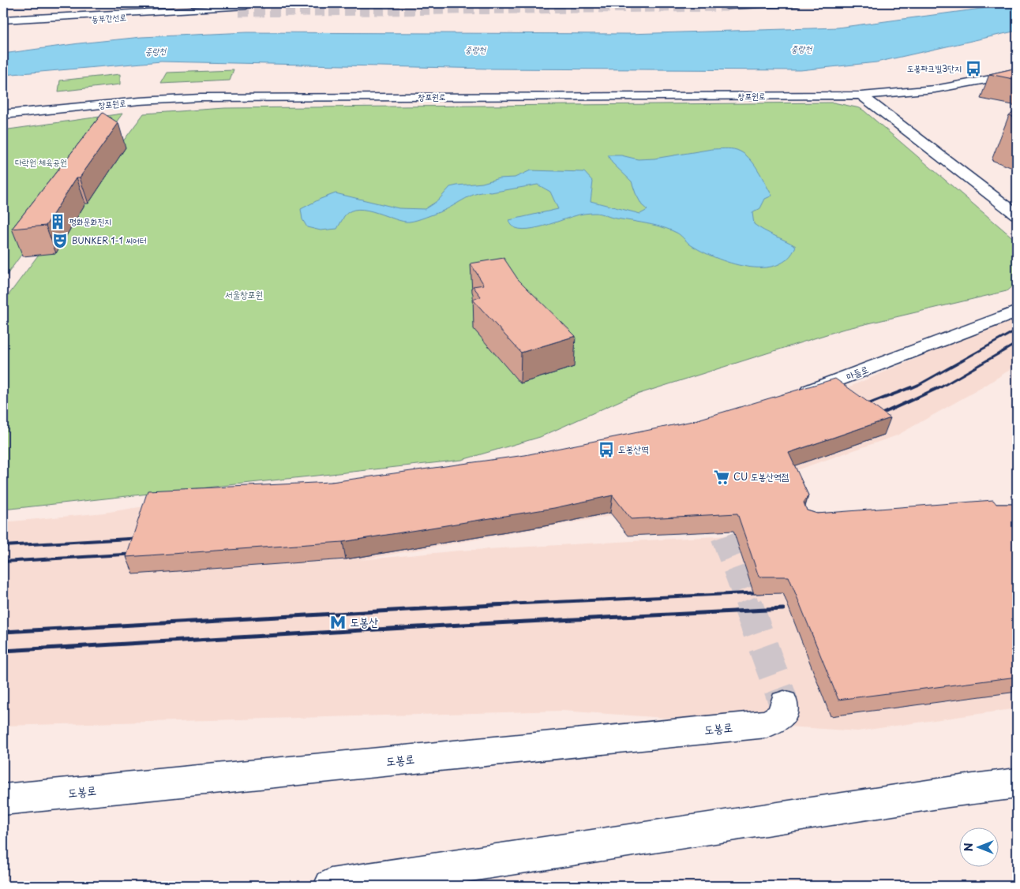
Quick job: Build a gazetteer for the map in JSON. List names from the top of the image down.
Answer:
{
  "streets": {
    "main road": [
      "동부간선로",
      "창포원로",
      "마들로",
      "도봉로"
    ]
  },
  "water": ["중랑천"],
  "parks": ["다락원 체육공원", "서울창포원"],
  "places": {
    "bus stop": ["도봉파크빌3단지", "도봉산역"],
    "building": ["평화문화진지"],
    "theatre": ["BUNKER 1-1 씨어터"],
    "supermarket": ["CU 도봉산역점"],
    "metro station": ["도봉산"]
  },
  "north": "left"
}
